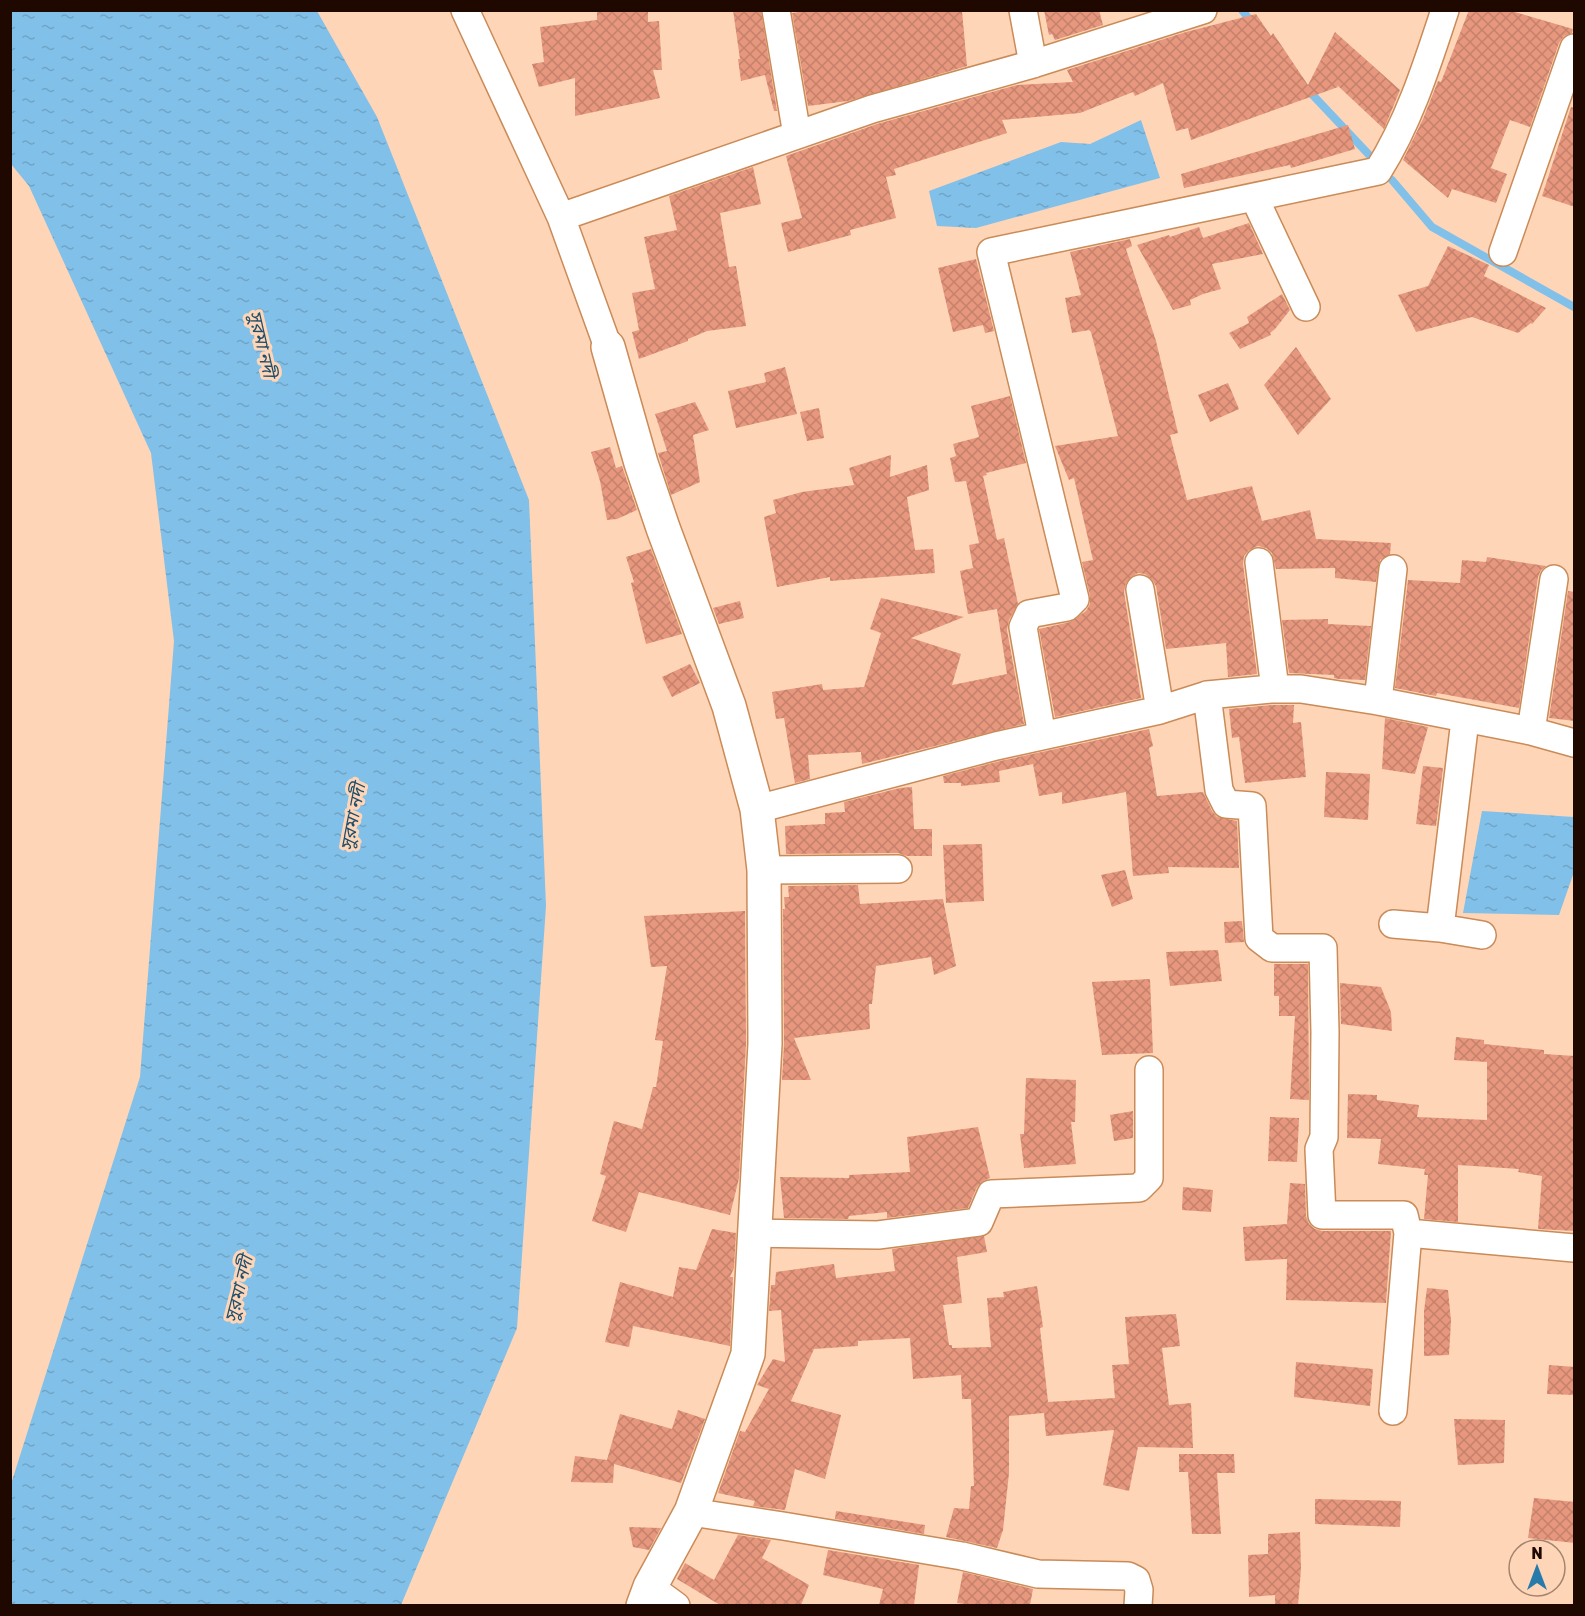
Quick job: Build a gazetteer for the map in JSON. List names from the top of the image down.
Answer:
{
  "water": ["সুরমা নদী"],
  "north": "top"
}
